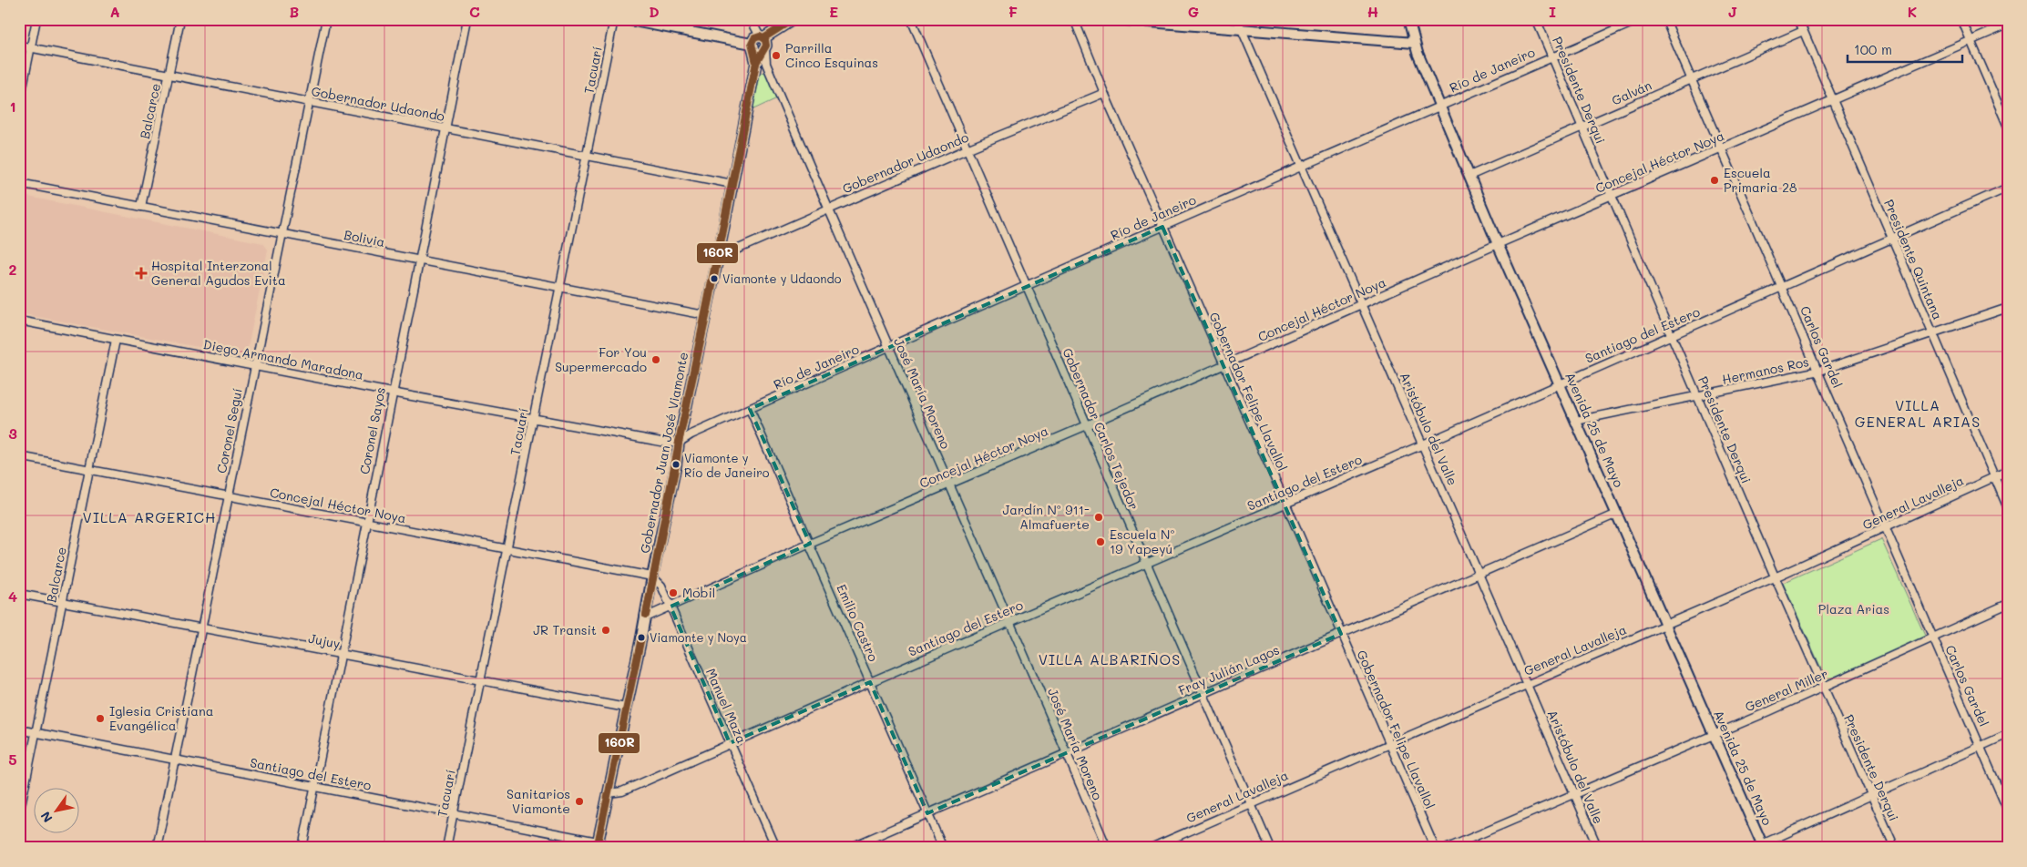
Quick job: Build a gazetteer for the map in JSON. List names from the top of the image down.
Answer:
{
  "streets": {
    "street": [
      "Tacuarí",
      "Río de Janeiro",
      "Presidente Derqui",
      "Galván",
      "Gobernador Udaondo",
      "Balcarce",
      "Concejal Héctor Noya",
      "Bolivia",
      "Presidente Quintana",
      "Santiago del Estero",
      "Carlos Gardel",
      "Diego Armando Maradona",
      "Hermanos Ros",
      "Gobernador Felipe Llavallol",
      "José María Moreno",
      "Gobernador Carlos Tejedor",
      "Aristóbulo del Valle",
      "Avenida 25 de Mayo",
      "Coronel Seguí",
      "Coronel Sayos",
      "Gobernador Juan José Viamonte",
      "General Lavalleja",
      "Emilio Castro",
      "Jujuy",
      "Fray Julián Lagos",
      "General Miller",
      "Manuel Maza"
    ]
  },
  "crossings": [
    ["Tacuarí", "Gobernador Udaondo"],
    ["Tacuarí", "Concejal Héctor Noya"],
    ["Tacuarí", "Bolivia"],
    ["Tacuarí", "Santiago del Estero"],
    ["Tacuarí", "Diego Armando Maradona"],
    ["Tacuarí", "Jujuy"],
    ["Río de Janeiro", "Presidente Derqui"],
    ["Río de Janeiro", "Diego Armando Maradona"],
    ["Río de Janeiro", "Gobernador Felipe Llavallol"],
    ["Río de Janeiro", "José María Moreno"],
    ["Río de Janeiro", "Gobernador Carlos Tejedor"],
    ["Río de Janeiro", "Aristóbulo del Valle"],
    ["Río de Janeiro", "Avenida 25 de Mayo"],
    ["Río de Janeiro", "Gobernador Juan José Viamonte"],
    ["Río de Janeiro", "Emilio Castro"],
    ["Presidente Derqui", "Galván"],
    ["Presidente Derqui", "Concejal Héctor Noya"],
    ["Presidente Derqui", "Santiago del Estero"],
    ["Presidente Derqui", "Hermanos Ros"],
    ["Presidente Derqui", "General Lavalleja"],
    ["Presidente Derqui", "General Miller"],
    ["Galván", "Presidente Quintana"],
    ["Galván", "Carlos Gardel"],
    ["Galván", "Avenida 25 de Mayo"],
    ["Gobernador Udaondo", "Balcarce"],
    ["Gobernador Udaondo", "Gobernador Felipe Llavallol"],
    ["Gobernador Udaondo", "José María Moreno"],
    ["Gobernador Udaondo", "Gobernador Carlos Tejedor"],
    ["Gobernador Udaondo", "Coronel Seguí"],
    ["Gobernador Udaondo", "Coronel Sayos"],
    ["Gobernador Udaondo", "Gobernador Juan José Viamonte"],
    ["Balcarce", "Concejal Héctor Noya"],
    ["Balcarce", "Bolivia"],
    ["Balcarce", "Santiago del Estero"],
    ["Balcarce", "Diego Armando Maradona"],
    ["Balcarce", "Jujuy"],
    ["Concejal Héctor Noya", "Presidente Quintana"],
    ["Concejal Héctor Noya", "Carlos Gardel"],
    ["Concejal Héctor Noya", "Gobernador Felipe Llavallol"],
    ["Concejal Héctor Noya", "José María Moreno"],
    ["Concejal Héctor Noya", "Gobernador Carlos Tejedor"],
    ["Concejal Héctor Noya", "Aristóbulo del Valle"],
    ["Concejal Héctor Noya", "Avenida 25 de Mayo"],
    ["Concejal Héctor Noya", "Coronel Seguí"],
    ["Concejal Héctor Noya", "Coronel Sayos"],
    ["Concejal Héctor Noya", "Gobernador Juan José Viamonte"],
    ["Concejal Héctor Noya", "Emilio Castro"],
    ["Concejal Héctor Noya", "Manuel Maza"],
    ["Bolivia", "Coronel Seguí"],
    ["Bolivia", "Coronel Sayos"],
    ["Bolivia", "Gobernador Juan José Viamonte"],
    ["Presidente Quintana", "Santiago del Estero"],
    ["Presidente Quintana", "Hermanos Ros"],
    ["Presidente Quintana", "General Lavalleja"],
    ["Santiago del Estero", "Carlos Gardel"],
    ["Santiago del Estero", "Gobernador Felipe Llavallol"],
    ["Santiago del Estero", "José María Moreno"],
    ["Santiago del Estero", "Gobernador Carlos Tejedor"],
    ["Santiago del Estero", "Aristóbulo del Valle"],
    ["Santiago del Estero", "Avenida 25 de Mayo"],
    ["Santiago del Estero", "Coronel Seguí"],
    ["Santiago del Estero", "Coronel Sayos"],
    ["Santiago del Estero", "Gobernador Juan José Viamonte"],
    ["Santiago del Estero", "Emilio Castro"],
    ["Santiago del Estero", "Manuel Maza"],
    ["Carlos Gardel", "Hermanos Ros"],
    ["Carlos Gardel", "General Lavalleja"],
    ["Carlos Gardel", "General Miller"],
    ["Diego Armando Maradona", "Coronel Seguí"],
    ["Diego Armando Maradona", "Coronel Sayos"],
    ["Diego Armando Maradona", "Gobernador Juan José Viamonte"],
    ["Hermanos Ros", "Avenida 25 de Mayo"],
    ["Gobernador Felipe Llavallol", "General Lavalleja"],
    ["Gobernador Felipe Llavallol", "Fray Julián Lagos"],
    ["José María Moreno", "Gobernador Juan José Viamonte"],
    ["José María Moreno", "Fray Julián Lagos"],
    ["Gobernador Carlos Tejedor", "General Lavalleja"],
    ["Gobernador Carlos Tejedor", "Fray Julián Lagos"],
    ["Aristóbulo del Valle", "General Lavalleja"],
    ["Aristóbulo del Valle", "Fray Julián Lagos"],
    ["Aristóbulo del Valle", "General Miller"],
    ["Avenida 25 de Mayo", "General Lavalleja"],
    ["Avenida 25 de Mayo", "Fray Julián Lagos"],
    ["Avenida 25 de Mayo", "General Miller"],
    ["Coronel Seguí", "Jujuy"],
    ["Coronel Sayos", "Jujuy"],
    ["Gobernador Juan José Viamonte", "Jujuy"],
    ["Gobernador Juan José Viamonte", "Manuel Maza"],
    ["Emilio Castro", "Fray Julián Lagos"]
  ],
  "districts": ["VILLA GENERAL ARIAS", "VILLA ARGERICH", "VILLA ALBARIÑOS"],
  "parks": ["Plaza Arias"],
  "places": {
    "other": [
      "Parrilla Cinco Esquinas",
      "Escuela Primaria 28",
      "Viamonte y Udaondo",
      "For You Supermercado",
      "Viamonte y Río de Janeiro",
      "Jardín Nº 911- Almafuerte",
      "Escuela Nº 19 Yapeyú",
      "Mobil",
      "JR Transit",
      "Viamonte y Noya",
      "Iglesia Cristiana Evangélica",
      "Sanitarios Viamonte"
    ],
    "health": ["Hospital Interzonal General Agudos Evita"]
  },
  "lines": ["transit line 160R"],
  "scale_bar": "100 m",
  "north": "bottom left",
  "grid": {
    "columns": [
      "A",
      "B",
      "C",
      "D",
      "E",
      "F",
      "G",
      "H",
      "I",
      "J",
      "K"
    ],
    "rows": [
      "1",
      "2",
      "3",
      "4",
      "5"
    ]
  }
}
